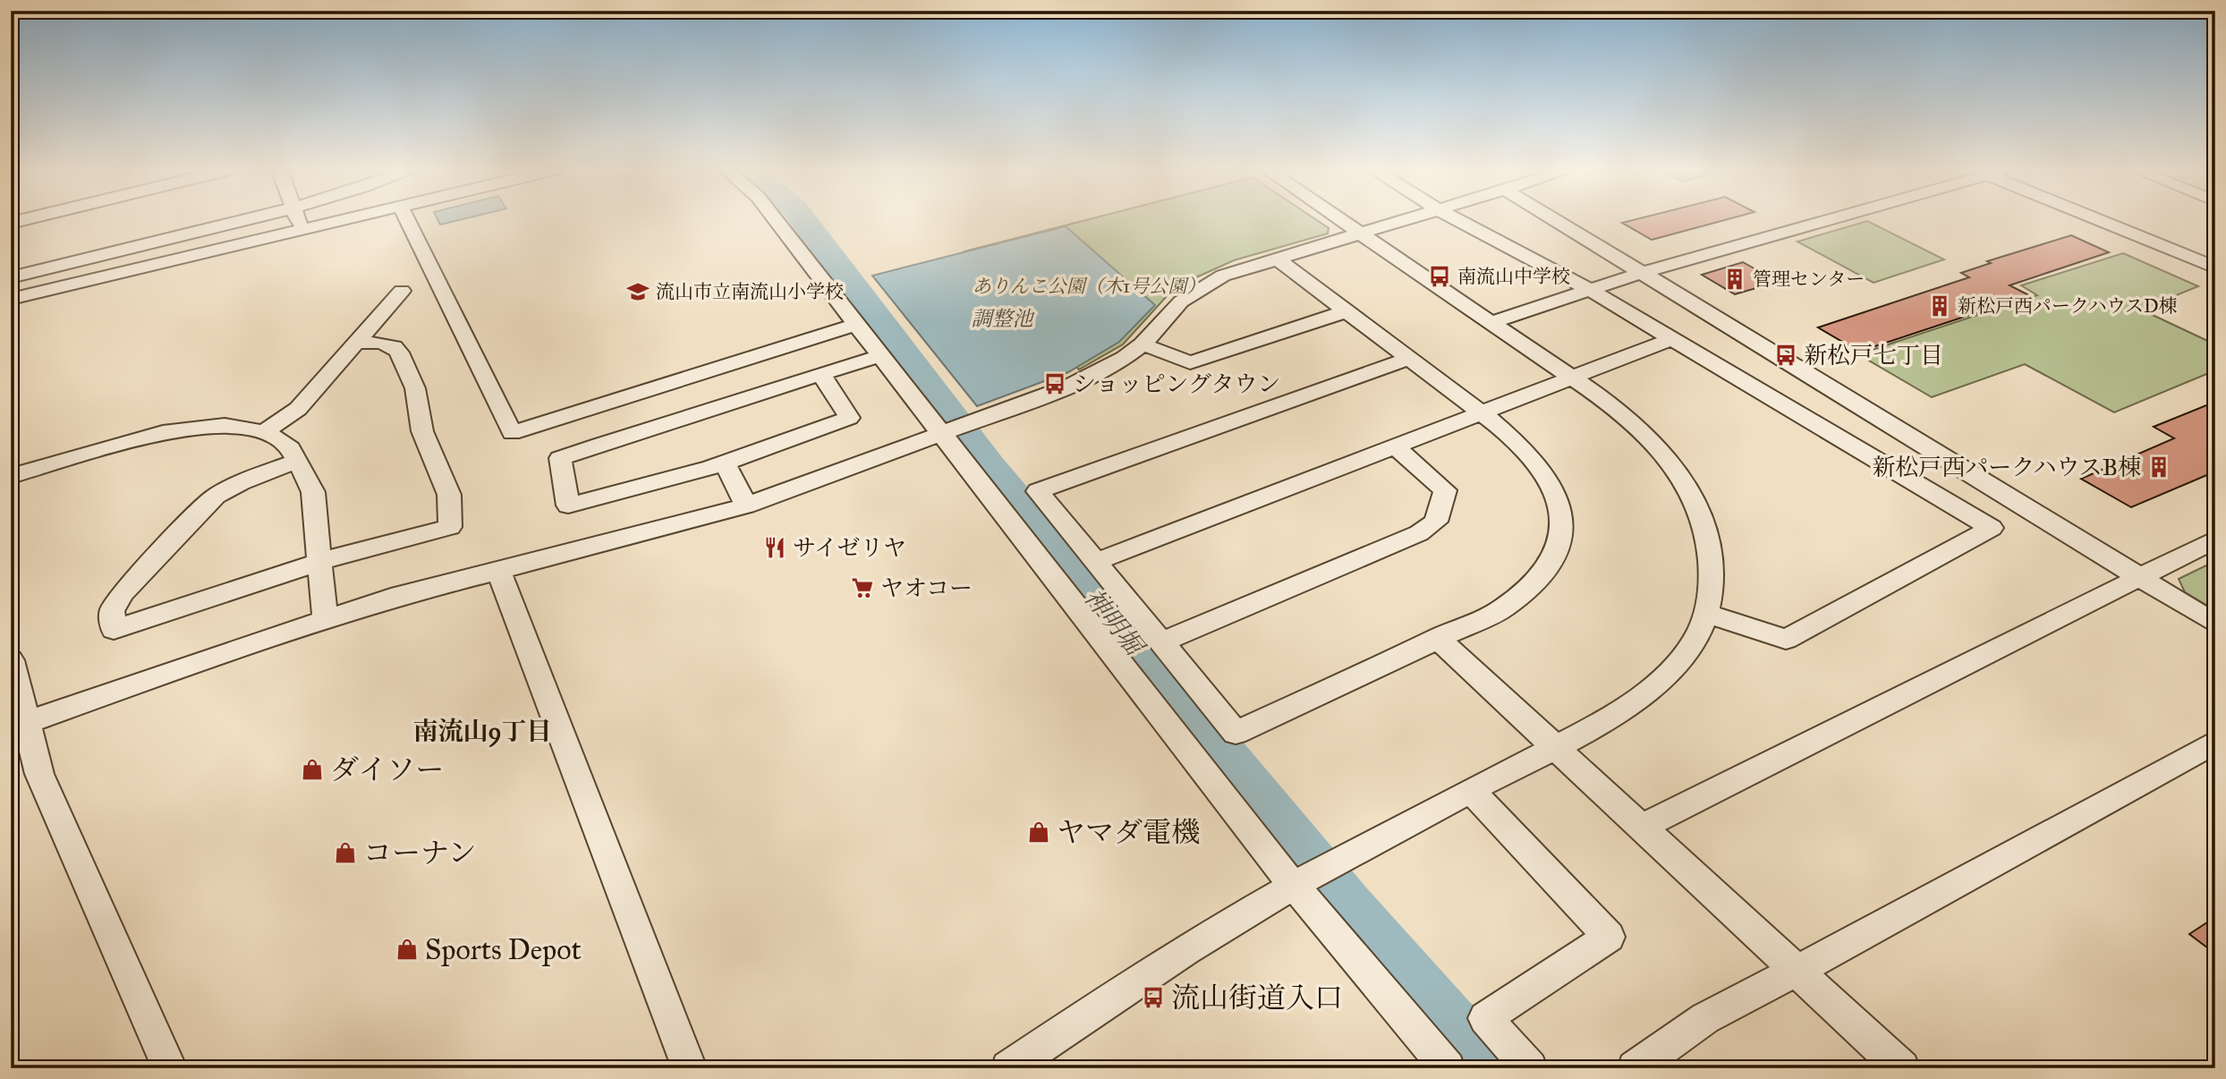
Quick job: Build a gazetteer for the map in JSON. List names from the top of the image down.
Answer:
{
  "districts": ["南流山9丁目"],
  "water": ["調整池", "神明堀"],
  "parks": ["ありんこ公園（木1号公園）"],
  "places": {
    "bus stop": [
      "南流山中学校",
      "新松戸七丁目",
      "ショッピングタウン",
      "流山街道入口"
    ],
    "building": ["管理センター", "新松戸西パークハウスD棟", "新松戸西パークハウスB棟"],
    "school or university": ["流山市立南流山小学校"],
    "restaurant": ["サイゼリヤ"],
    "supermarket": ["ヤオコー"],
    "shop": [
      "ダイソー",
      "ヤマダ電機",
      "コーナン",
      "Sports Depot"
    ]
  }
}
